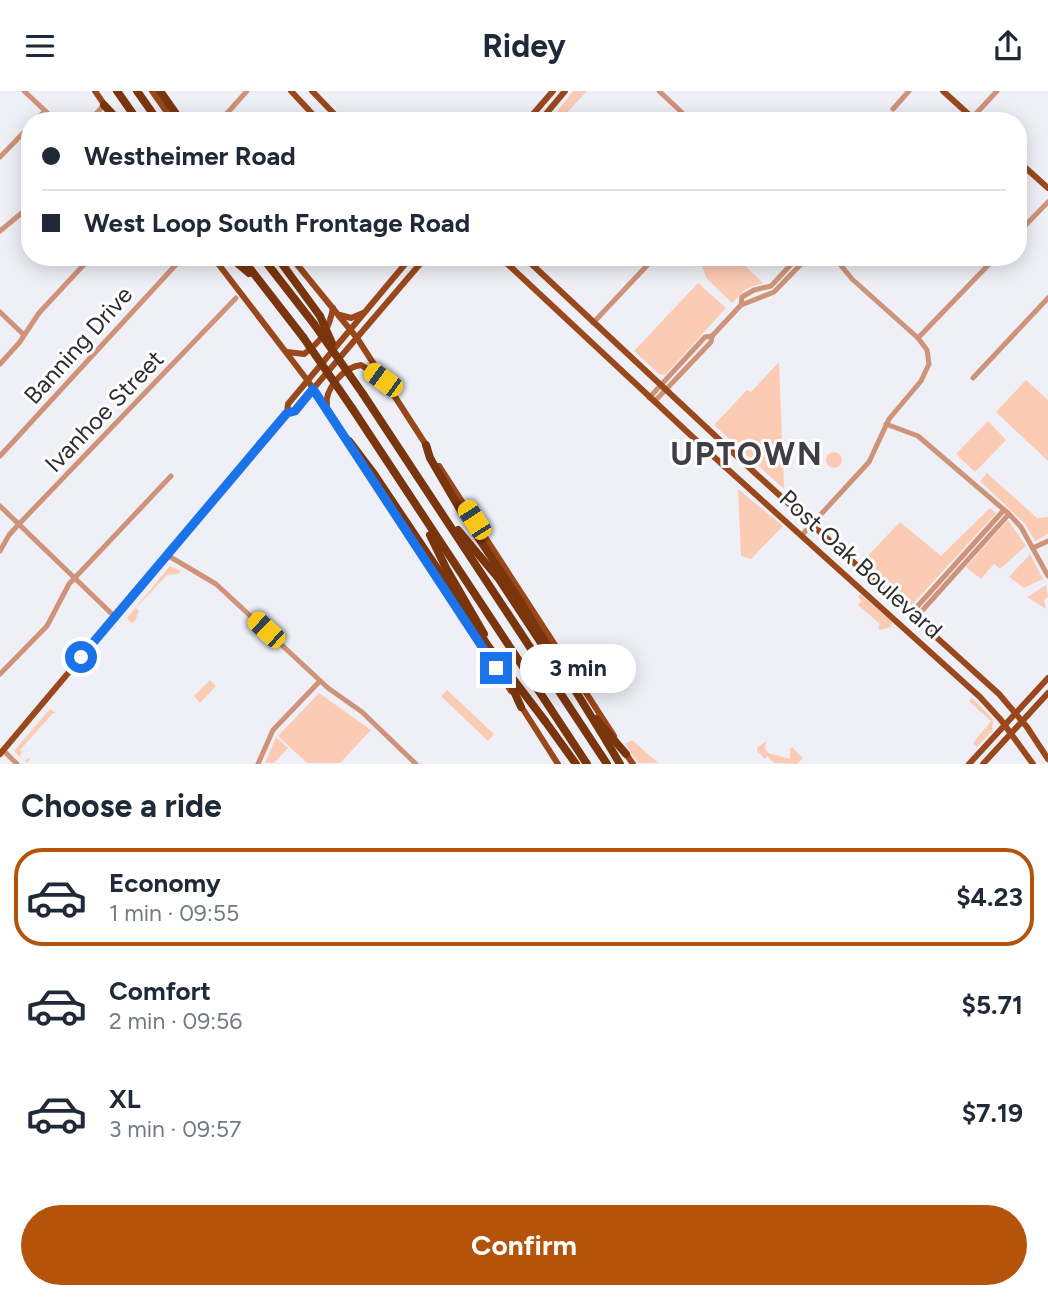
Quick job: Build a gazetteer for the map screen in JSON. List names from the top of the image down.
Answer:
{
  "streets": {
    "main road": ["Post Oak Boulevard"],
    "street": ["Banning Drive", "Ivanhoe Street"]
  },
  "districts": ["UPTOWN"],
  "page": {
    "header": "Ridey",
    "banner": ["Westheimer Road", "West Loop South Frontage Road"],
    "bubble": "3 min",
    "heading": "Choose a ride",
    "list": [
      {
        "name": "Economy",
        "note": "1 min · 09:55",
        "value": "$4.23"
      },
      {
        "name": "Comfort",
        "note": "2 min · 09:56",
        "value": "$5.71"
      },
      {
        "name": "XL",
        "note": "3 min · 09:57",
        "value": "$7.19"
      }
    ],
    "buttons": "Confirm"
  }
}
